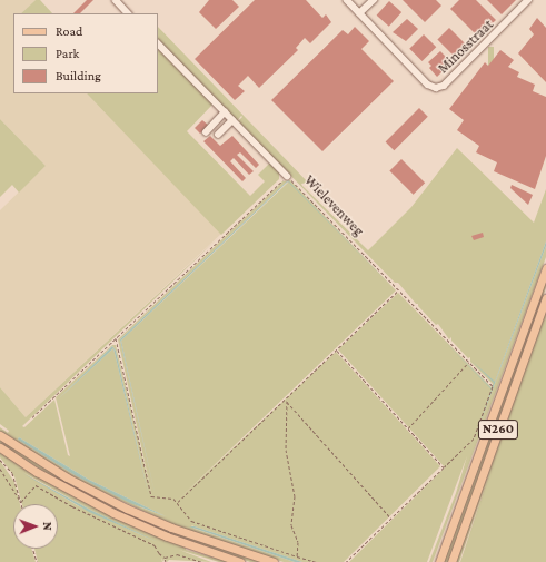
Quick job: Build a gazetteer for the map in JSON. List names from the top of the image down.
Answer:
{
  "streets": {
    "main road": ["N260"],
    "street": ["Minosstraat", "Wielevenweg"]
  },
  "legend": ["Road", "Park", "Building"],
  "north": "right"
}
